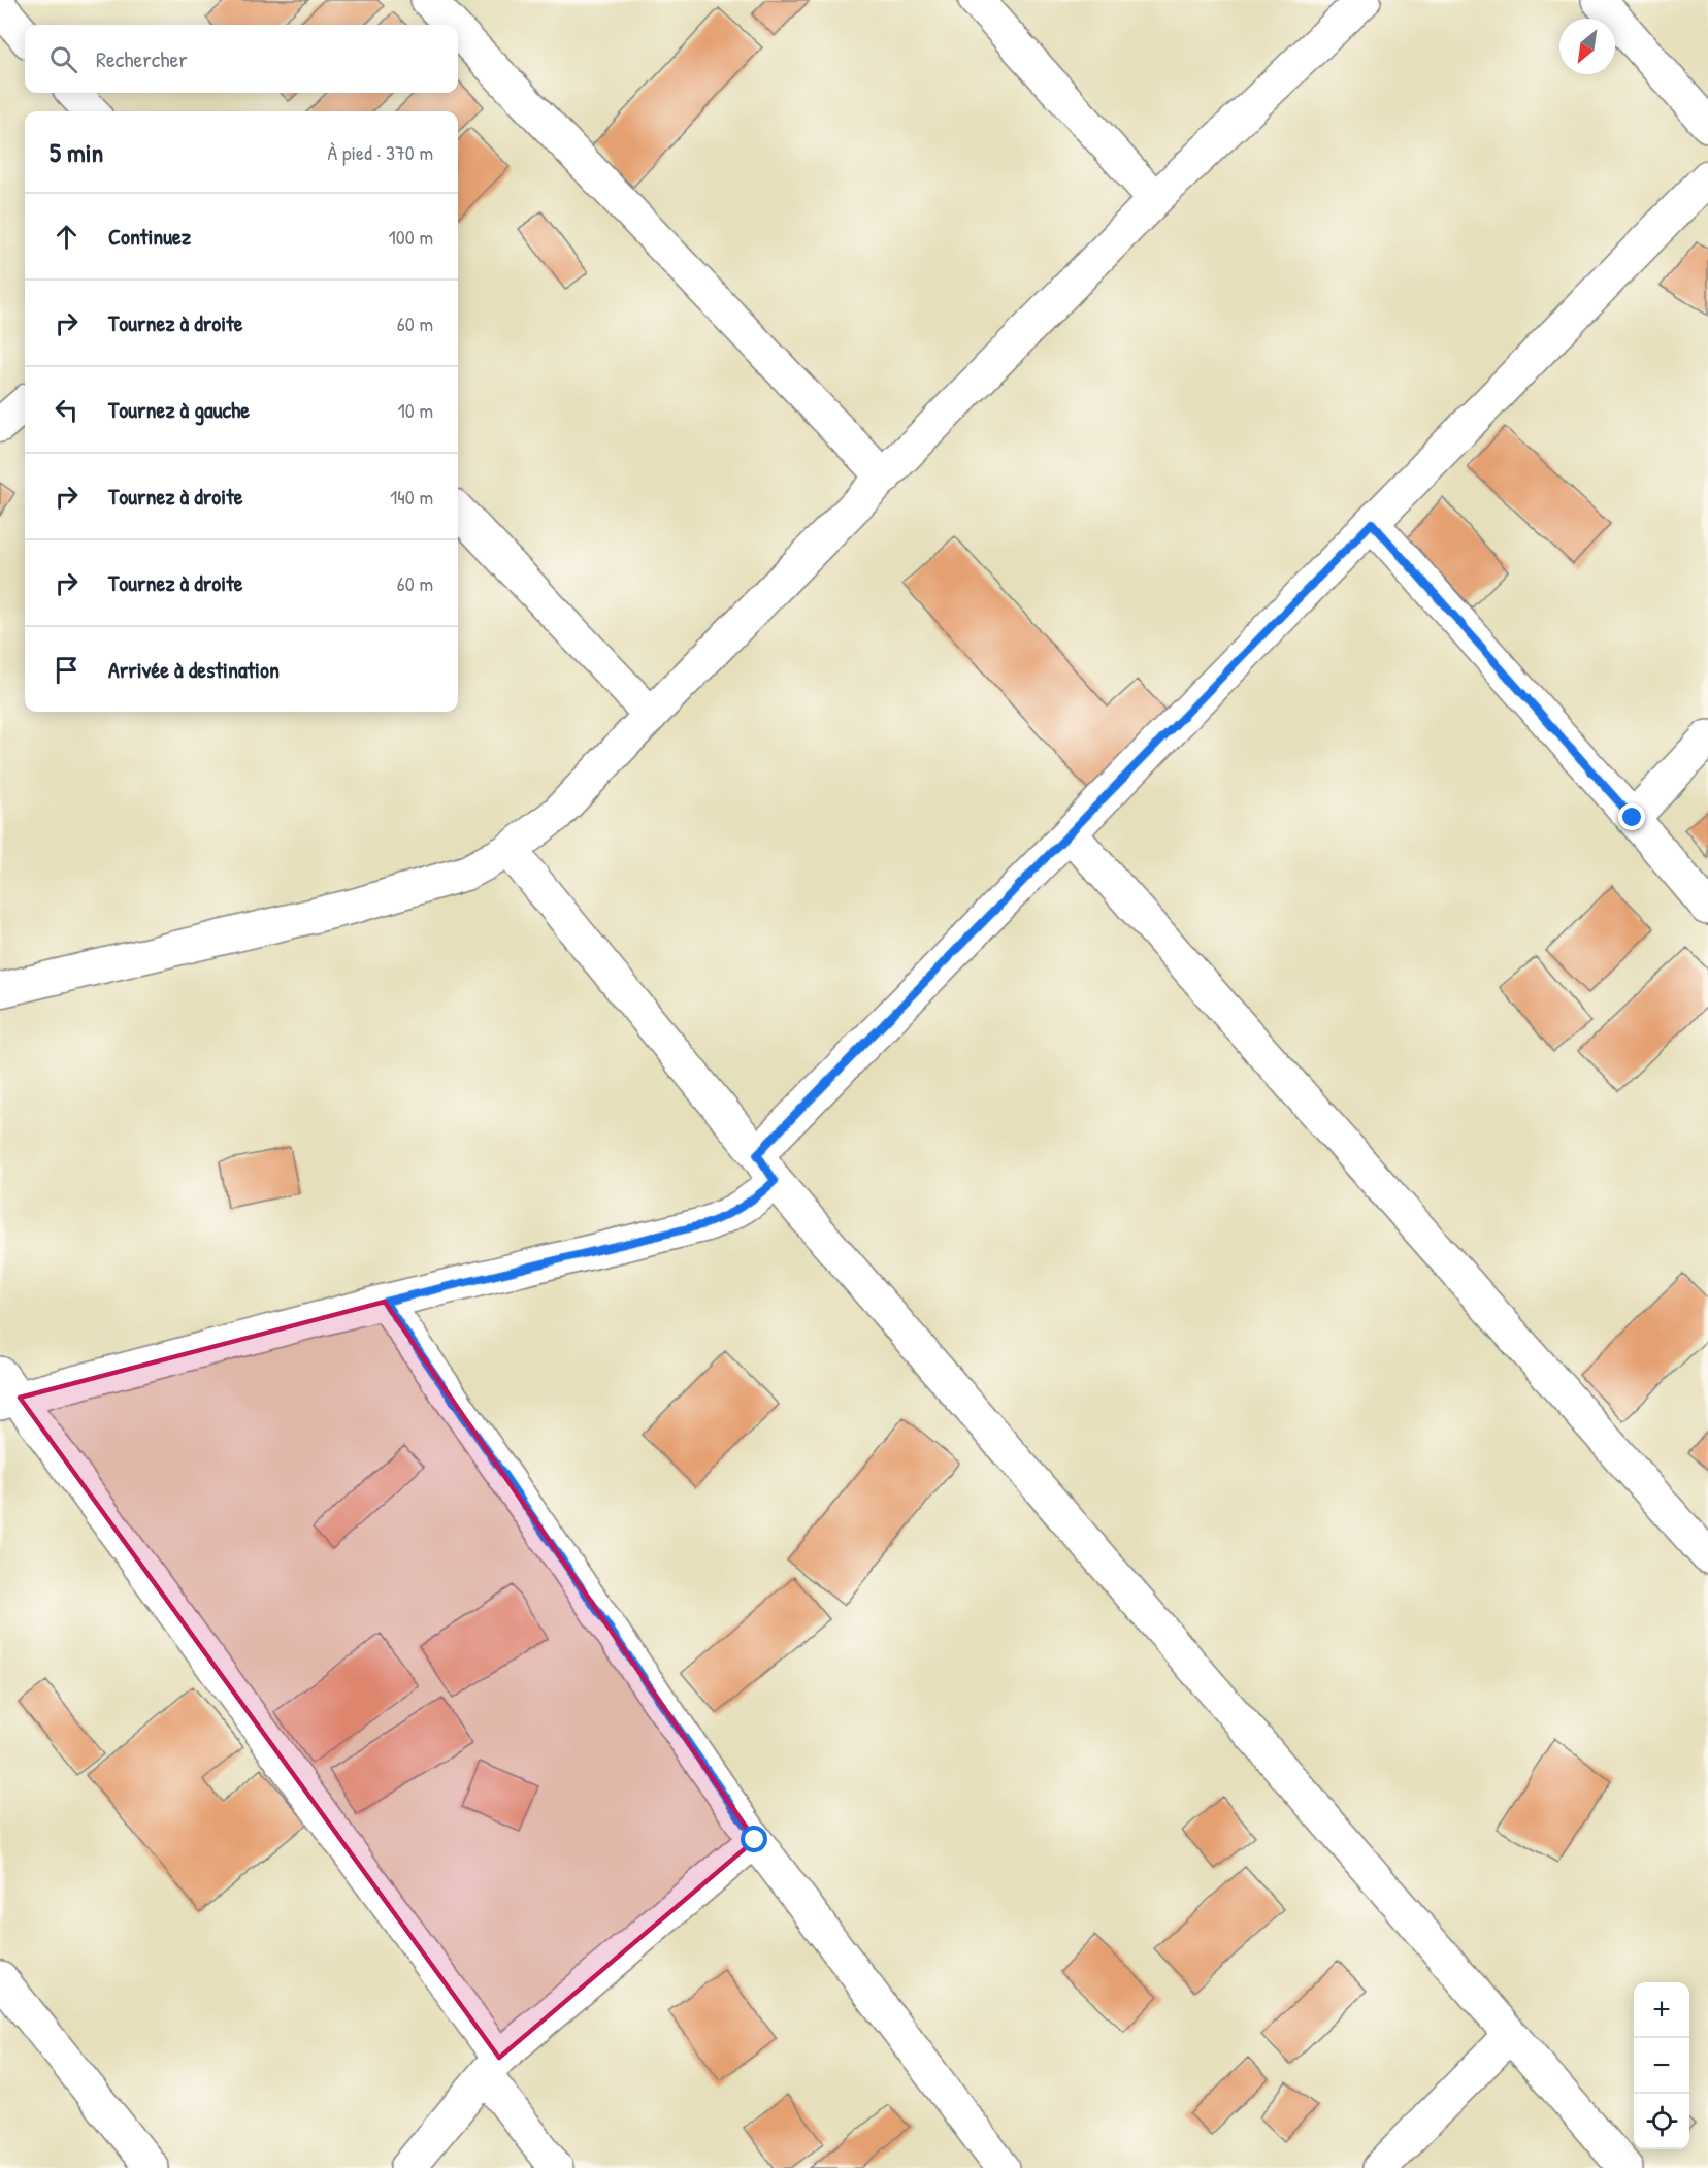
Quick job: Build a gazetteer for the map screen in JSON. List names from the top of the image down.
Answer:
{
  "north": "bottom left",
  "page": {
    "search": "Rechercher",
    "heading": ["5 min", "À pied · 370 m"],
    "list": [
      ["Continuez", "100 m"],
      ["Tournez à droite", "60 m"],
      ["Tournez à gauche", "10 m"],
      ["Tournez à droite", "140 m"],
      ["Tournez à droite", "60 m"],
      "Arrivée à destination"
    ],
    "map_buttons": ["+", "−"]
  }
}
